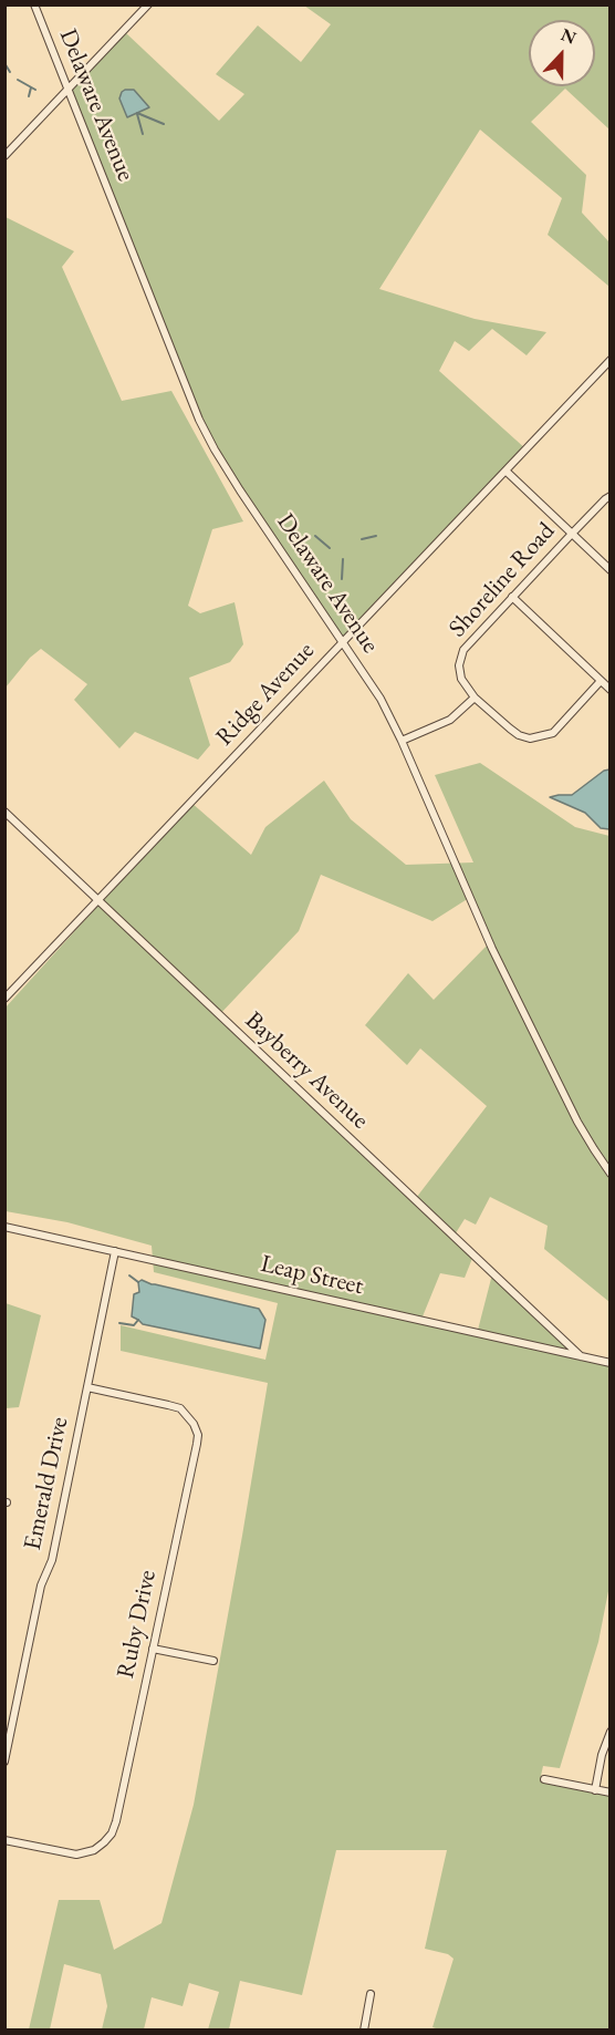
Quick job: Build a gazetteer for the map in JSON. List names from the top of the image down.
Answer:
{
  "streets": {
    "street": [
      "Delaware Avenue",
      "Shoreline Road",
      "Ridge Avenue",
      "Bayberry Avenue",
      "Leap Street",
      "Emerald Drive",
      "Ruby Drive"
    ]
  },
  "crossings": [
    ["Delaware Avenue", "Ridge Avenue"],
    ["Ridge Avenue", "Bayberry Avenue"],
    ["Bayberry Avenue", "Leap Street"],
    ["Leap Street", "Emerald Drive"],
    ["Emerald Drive", "Ruby Drive"]
  ],
  "north": "top"
}
